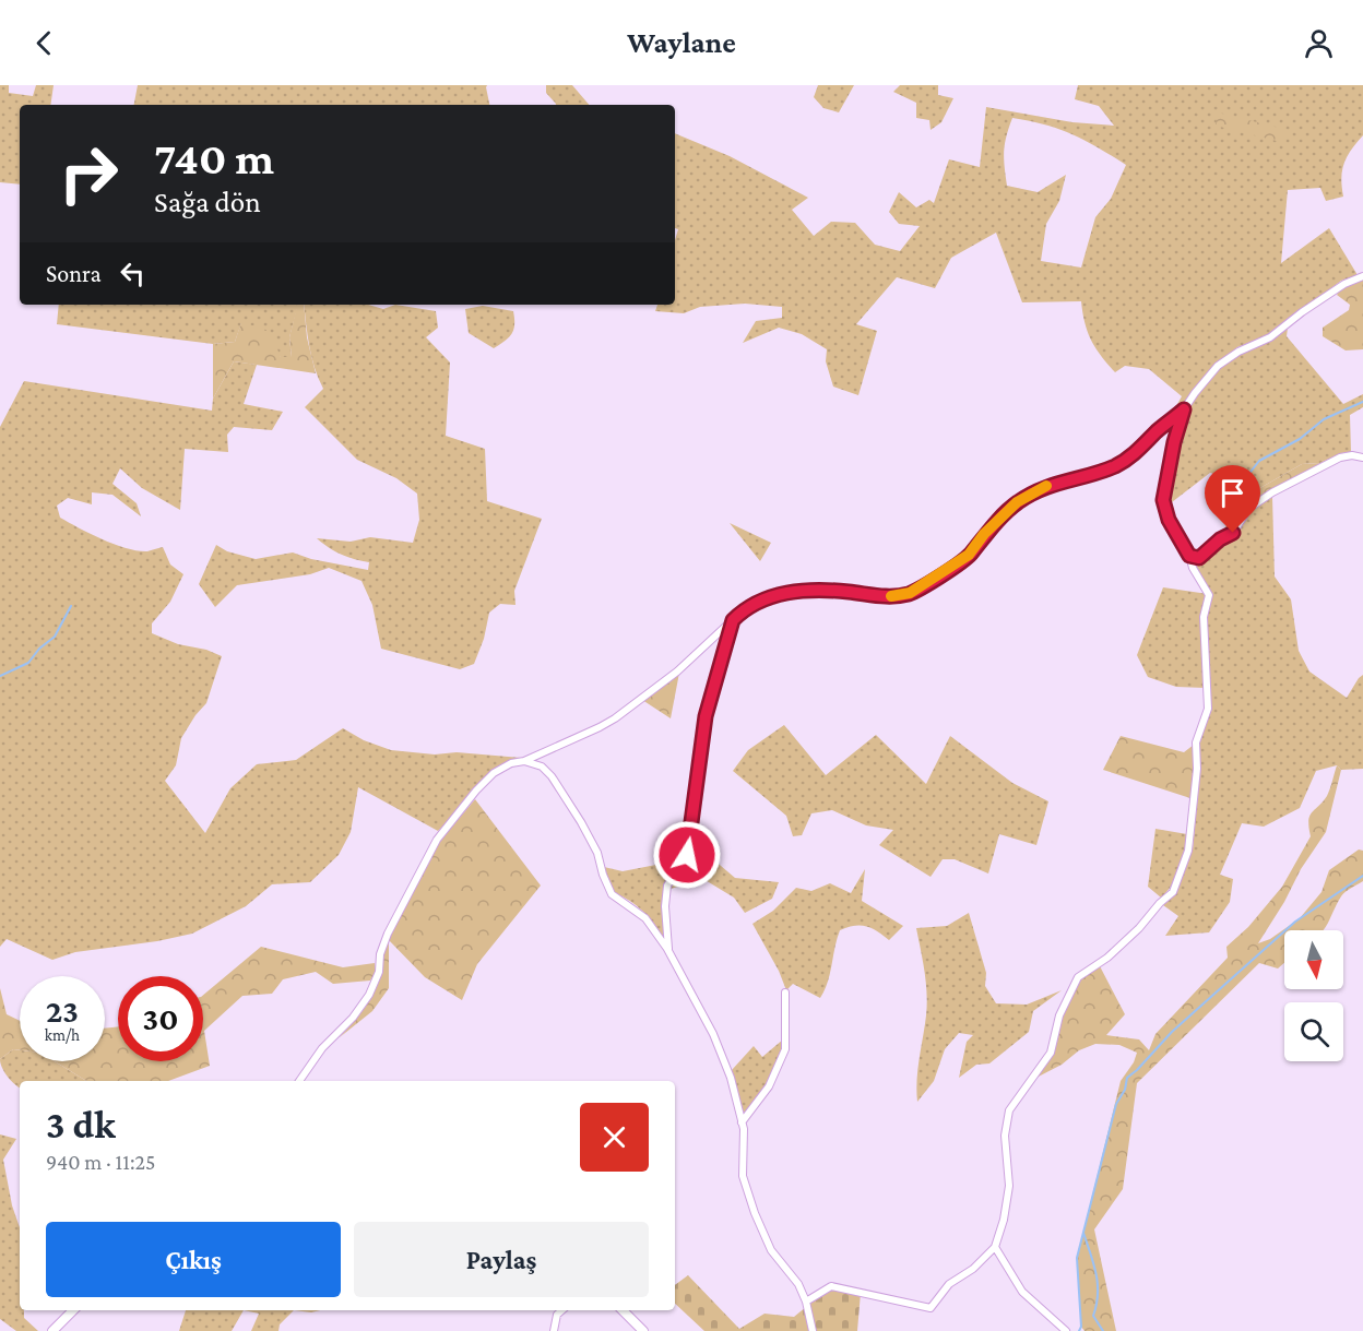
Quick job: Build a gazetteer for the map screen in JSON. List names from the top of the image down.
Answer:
{
  "north": "bottom",
  "page": {
    "header": "Waylane",
    "turn": ["740 m", "Sağa dön"],
    "then": "Sonra",
    "speed": "23 km/h",
    "limit": "30",
    "heading": ["3 dk", "940 m · 11:25"],
    "buttons": ["Çıkış", "Paylaş"]
  }
}
